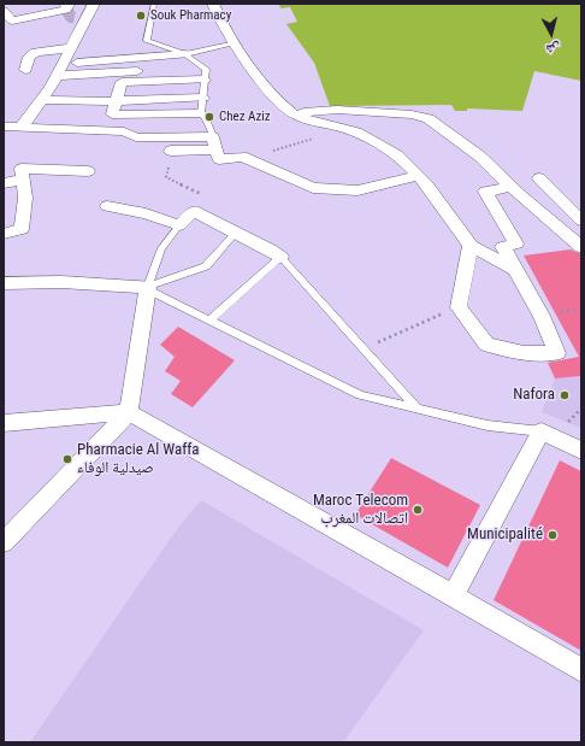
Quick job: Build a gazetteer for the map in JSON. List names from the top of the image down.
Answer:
{
  "places": [
    "Souk Pharmacy",
    "Chez Aziz",
    "Nafora",
    "Pharmacie Al Waffa صيدلية الوفاء",
    "Maroc Telecom اتصالات المغرب",
    "Municipalité"
  ],
  "north": "bottom"
}
